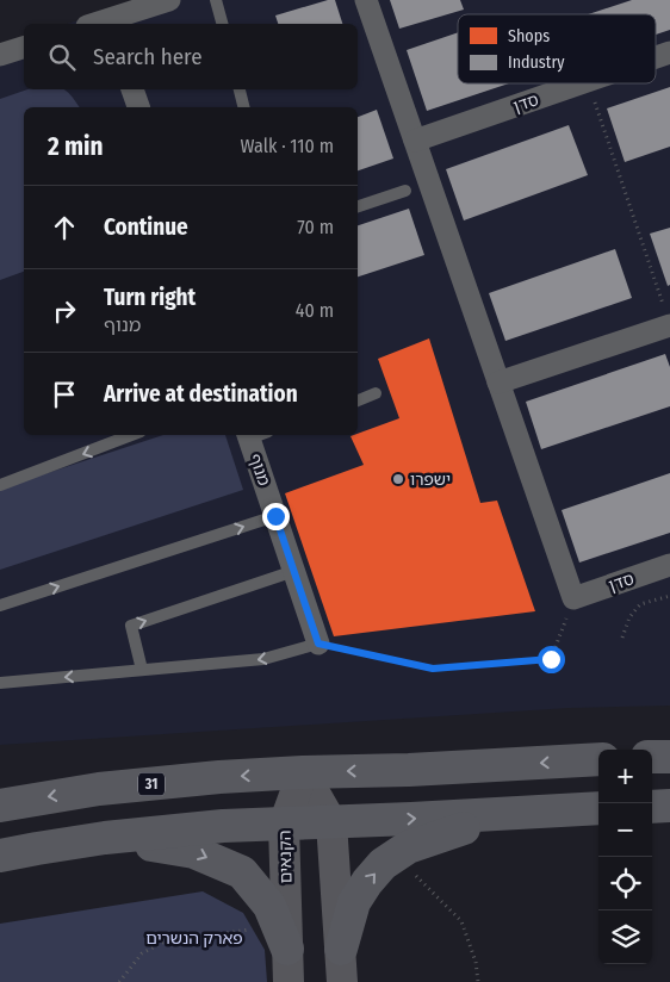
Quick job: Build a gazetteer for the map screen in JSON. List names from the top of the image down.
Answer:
{
  "streets": {
    "highway": ["31"],
    "main road": ["הקנאים"],
    "street": ["סדן", "מנוף"]
  },
  "crossings": [
    ["31", "הקנאים"]
  ],
  "parks": ["פארק הנשרים"],
  "places": ["ישפרו"],
  "legend": ["Shops", "Industry"],
  "page": {
    "search": "Search here",
    "heading": ["2 min", "Walk · 110 m"],
    "list": [
      ["Continue", "70 m"],
      ["Turn right", "מנוף", "40 m"],
      "Arrive at destination"
    ],
    "map_buttons": ["+", "−"]
  }
}
